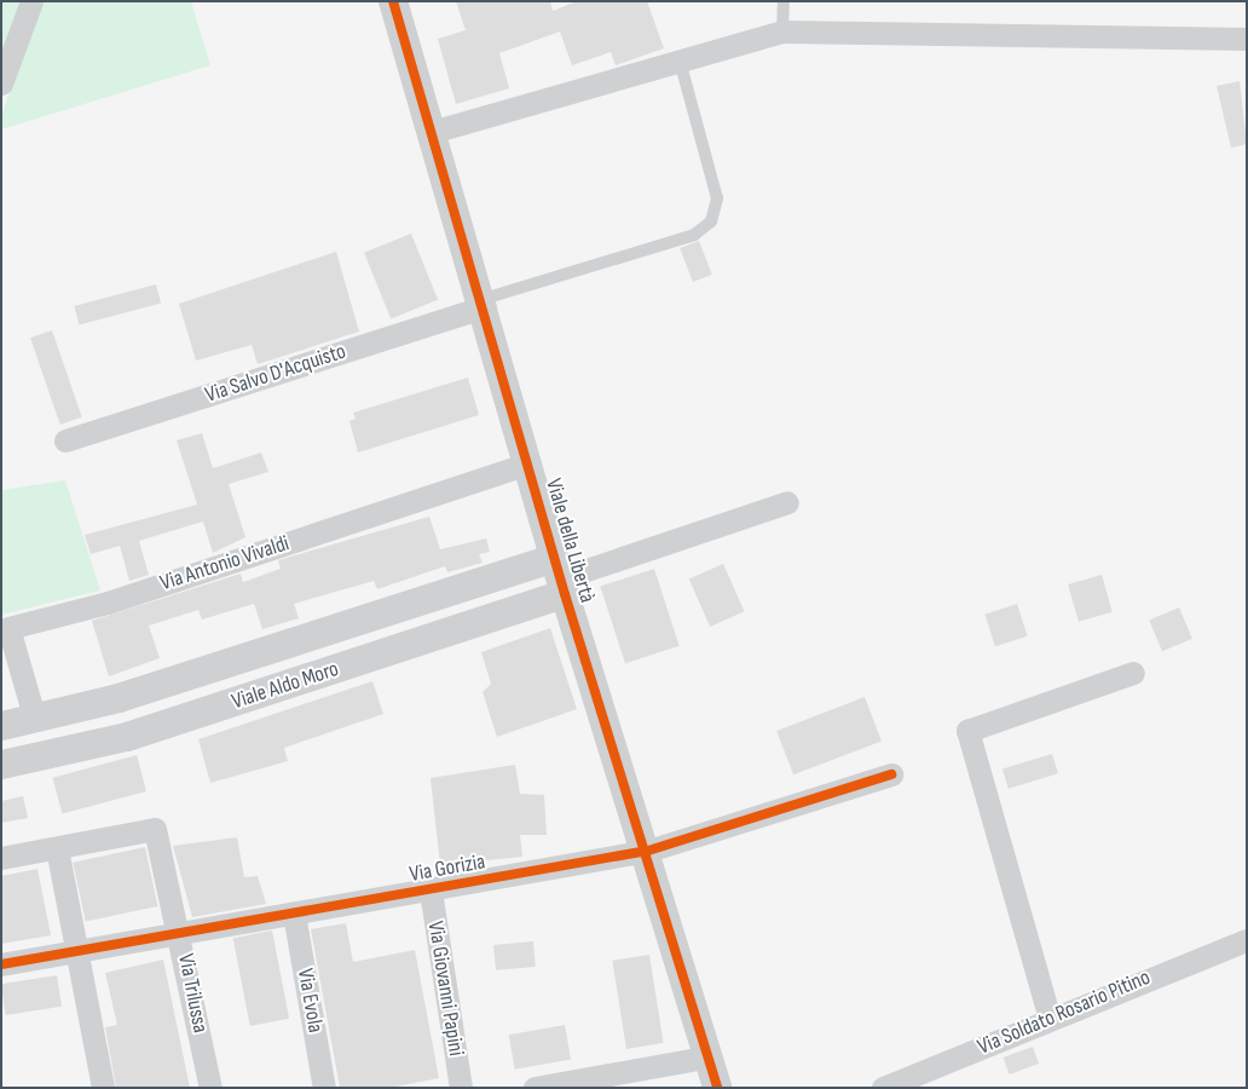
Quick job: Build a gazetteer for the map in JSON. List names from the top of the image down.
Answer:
{
  "streets": {
    "street": [
      "Via Salvo D'Acquisto",
      "Viale della Libertà",
      "Via Antonio Vivaldi",
      "Viale Aldo Moro",
      "Via Gorizia",
      "Via Giovanni Papini",
      "Via Trilussa",
      "Via Evola",
      "Via Soldato Rosario Pitino"
    ]
  },
  "crossings": [
    ["Via Salvo D'Acquisto", "Viale della Libertà"],
    ["Viale della Libertà", "Via Antonio Vivaldi"],
    ["Viale della Libertà", "Viale Aldo Moro"],
    ["Viale della Libertà", "Via Gorizia"],
    ["Via Gorizia", "Via Giovanni Papini"],
    ["Via Gorizia", "Via Trilussa"],
    ["Via Gorizia", "Via Evola"]
  ]
}
